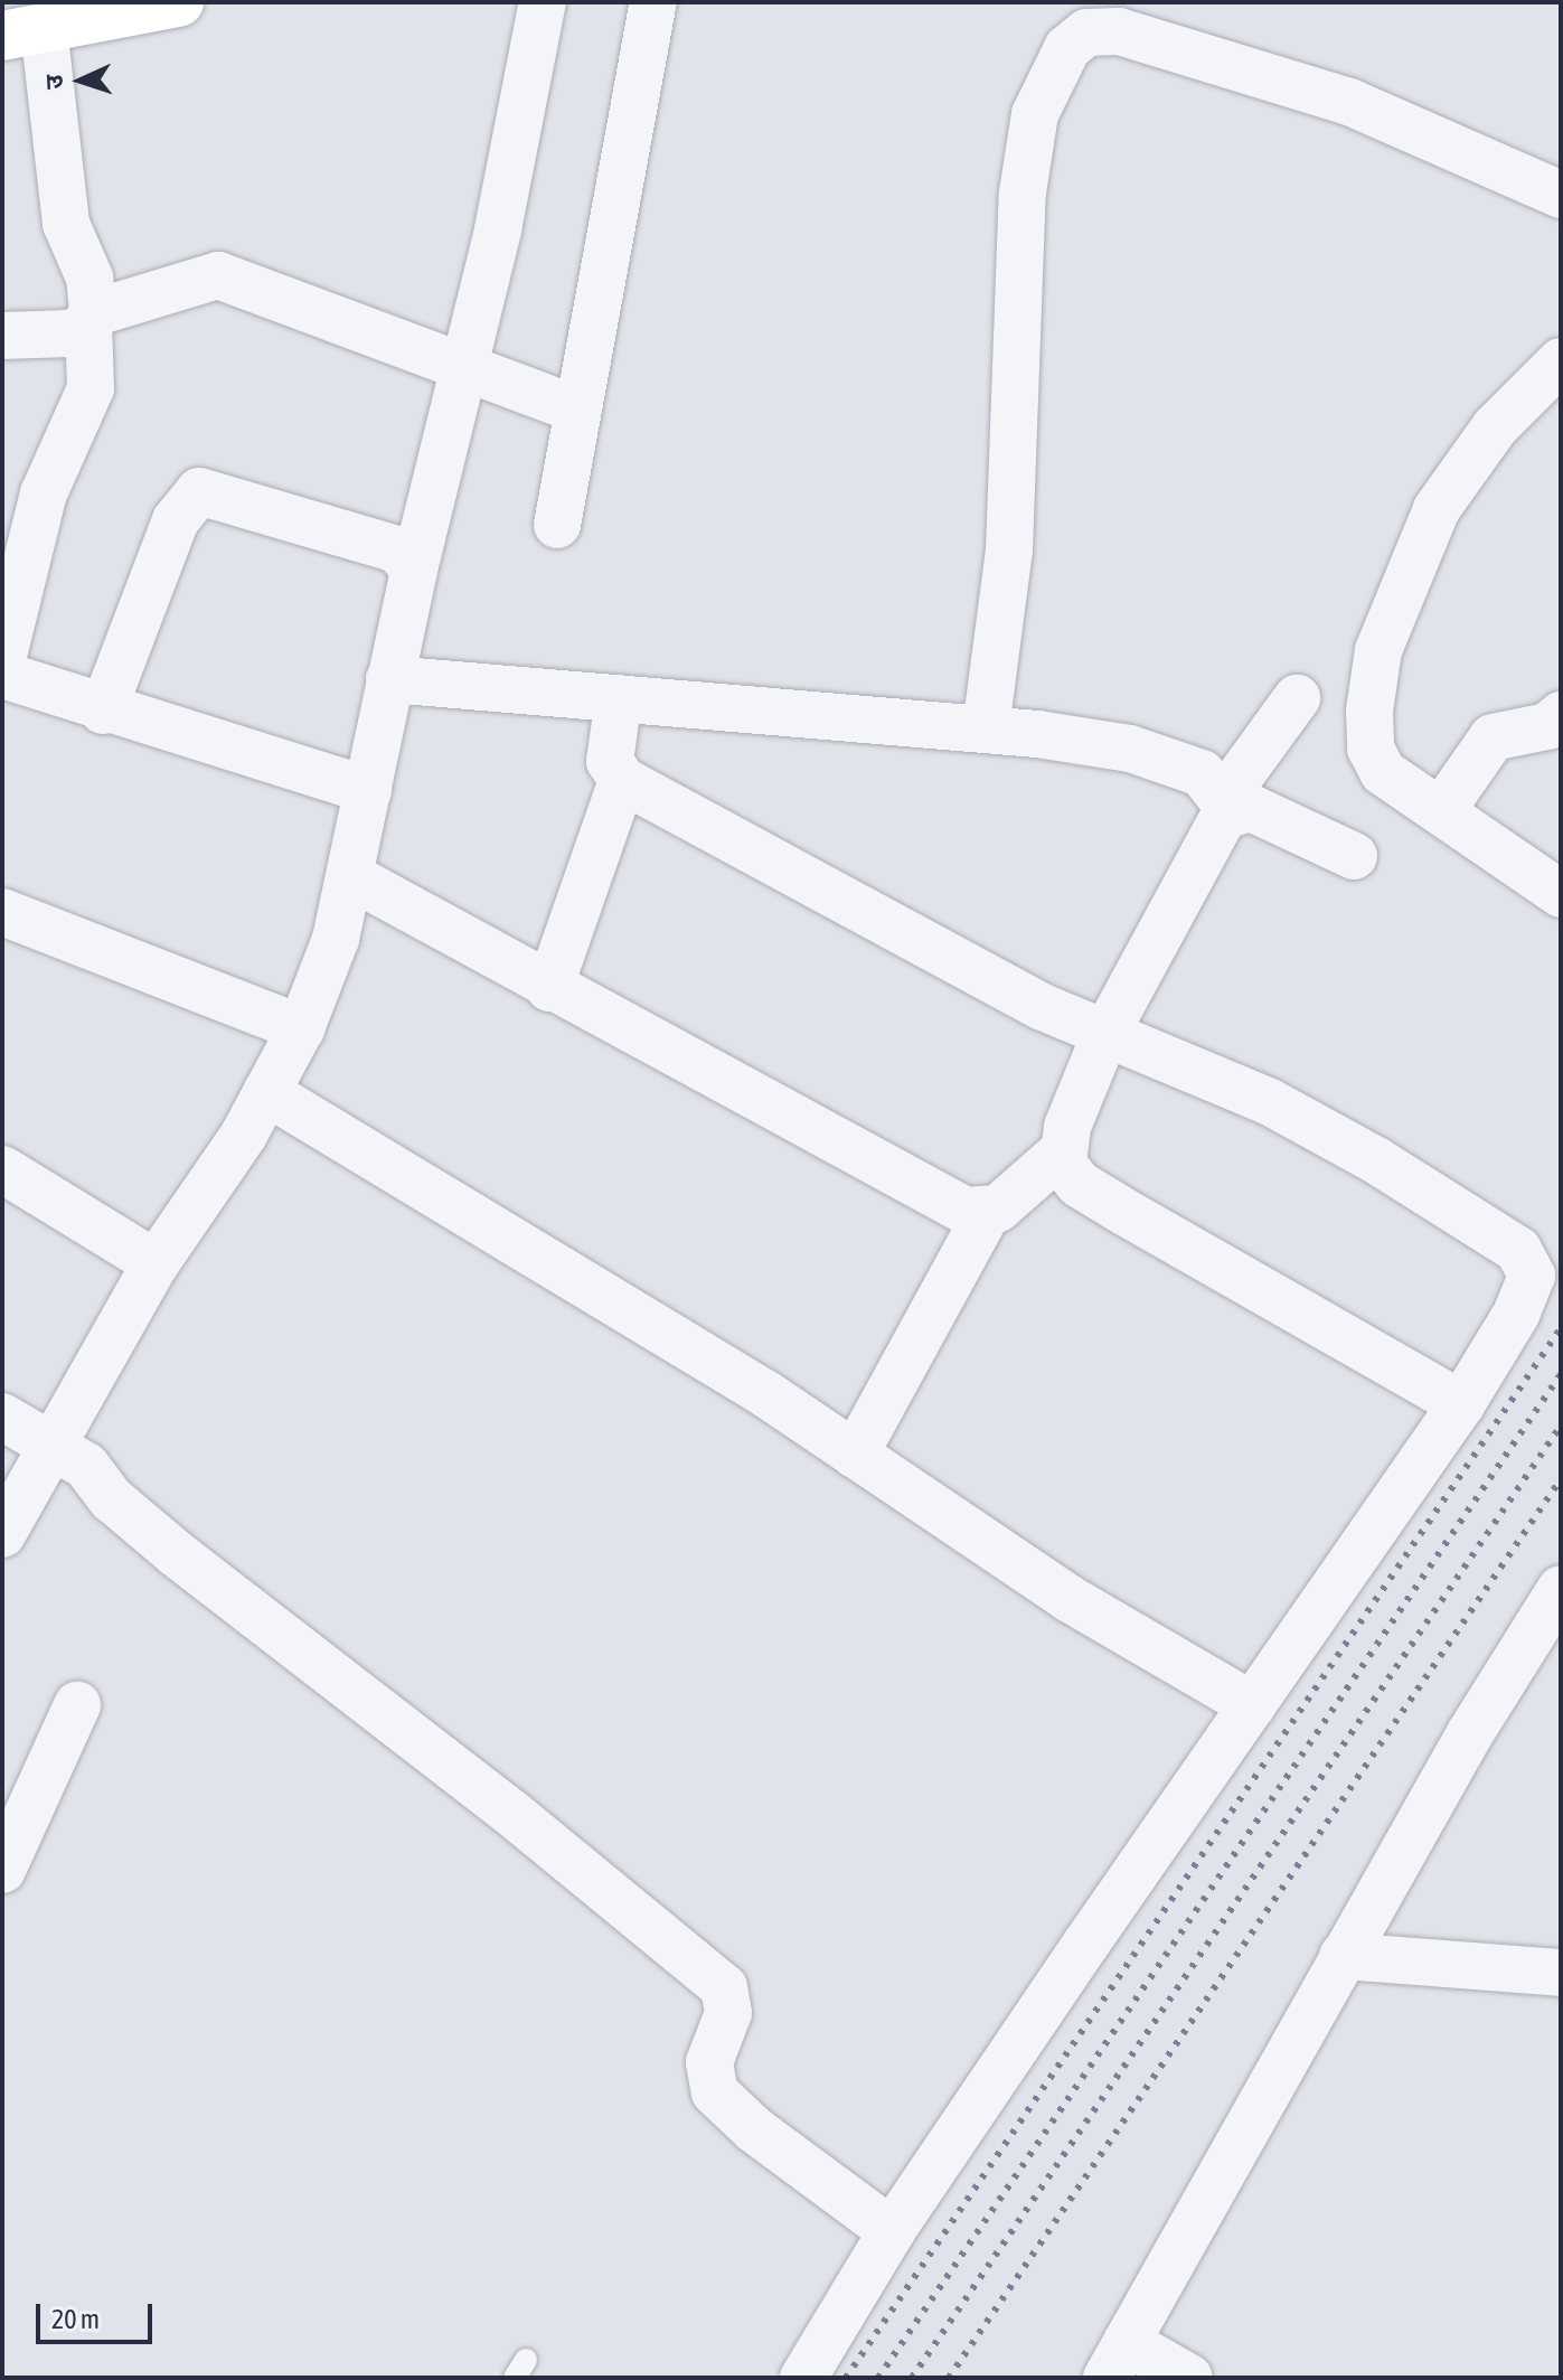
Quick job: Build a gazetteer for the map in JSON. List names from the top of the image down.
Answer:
{
  "scale_bar": "20 m",
  "north": "left"
}
